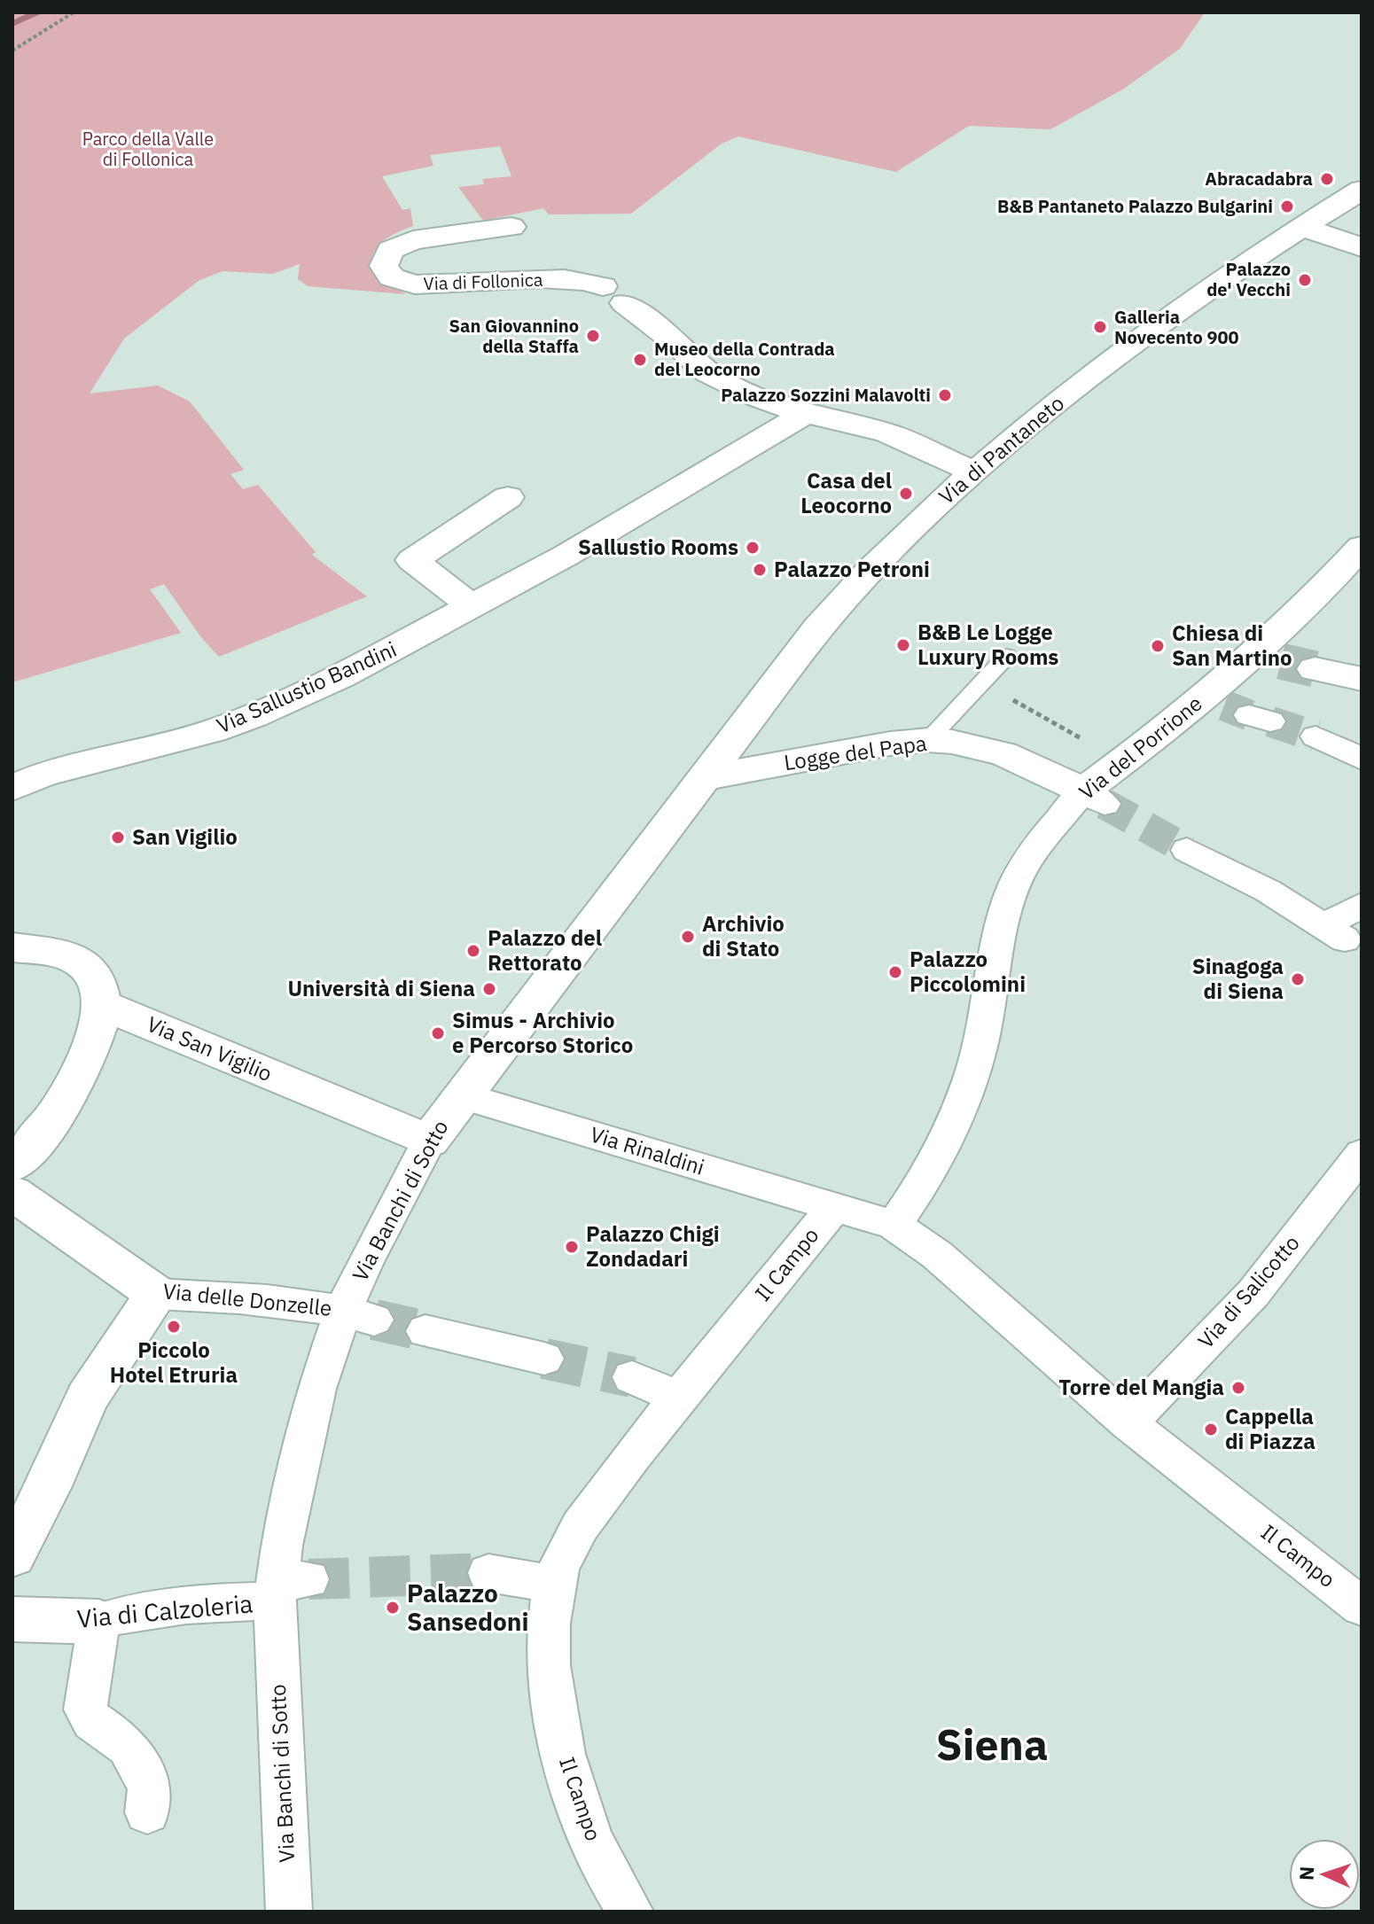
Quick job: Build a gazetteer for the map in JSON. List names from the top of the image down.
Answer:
{
  "streets": {
    "street": [
      "Via di Follonica",
      "Via di Pantaneto",
      "Via Sallustio Bandini",
      "Via del Porrione",
      "Logge del Papa",
      "Via San Vigilio",
      "Via Rinaldini",
      "Via Banchi di Sotto",
      "Il Campo",
      "Via di Salicotto",
      "Via delle Donzelle",
      "Via di Calzoleria"
    ]
  },
  "crossings": [
    ["Via di Follonica", "Via di Pantaneto"],
    ["Via di Follonica", "Via Sallustio Bandini"],
    ["Via di Pantaneto", "Logge del Papa"],
    ["Via di Pantaneto", "Via Banchi di Sotto"],
    ["Via del Porrione", "Logge del Papa"],
    ["Via del Porrione", "Il Campo"],
    ["Logge del Papa", "Via Banchi di Sotto"],
    ["Via San Vigilio", "Via Banchi di Sotto"],
    ["Via Rinaldini", "Via Banchi di Sotto"],
    ["Via Rinaldini", "Il Campo"],
    ["Via Banchi di Sotto", "Via delle Donzelle"],
    ["Via Banchi di Sotto", "Via di Calzoleria"],
    ["Il Campo", "Via di Salicotto"]
  ],
  "districts": ["Siena"],
  "parks": ["Parco della Valle di Follonica"],
  "places": [
    "Abracadabra",
    "B&B Pantaneto Palazzo Bulgarini",
    "Palazzo de' Vecchi",
    "Galleria Novecento 900",
    "San Giovannino della Staffa",
    "Museo della Contrada del Leocorno",
    "Palazzo Sozzini Malavolti",
    "Casa del Leocorno",
    "Sallustio Rooms",
    "Palazzo Petroni",
    "B&B Le Logge Luxury Rooms",
    "Chiesa di San Martino",
    "San Vigilio",
    "Archivio di Stato",
    "Palazzo del Rettorato",
    "Palazzo Piccolomini",
    "Sinagoga di Siena",
    "Università di Siena",
    "Simus - Archivio e Percorso Storico",
    "Palazzo Chigi Zondadari",
    "Piccolo Hotel Etruria",
    "Torre del Mangia",
    "Cappella di Piazza",
    "Palazzo Sansedoni"
  ],
  "north": "left"
}
